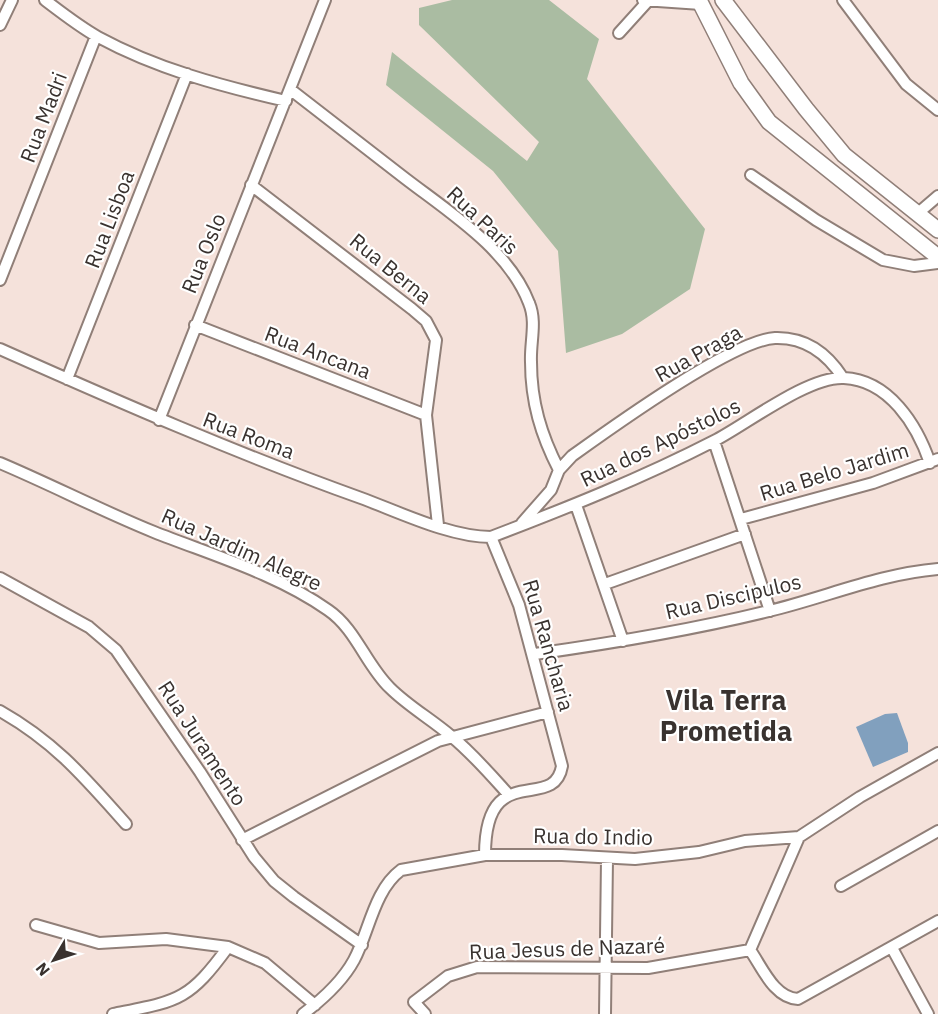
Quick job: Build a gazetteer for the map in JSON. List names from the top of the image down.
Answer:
{
  "streets": {
    "street": [
      "Rua Madri",
      "Rua Lisboa",
      "Rua Paris",
      "Rua Oslo",
      "Rua Berna",
      "Rua Ancana",
      "Rua Praga",
      "Rua Roma",
      "Rua dos Apóstolos",
      "Rua Belo Jardim",
      "Rua Jardim Alegre",
      "Rua Discipulos",
      "Rua Rancharia",
      "Rua Juramento",
      "Rua do Indio",
      "Rua Jesus de Nazaré"
    ]
  },
  "crossings": [
    ["Rua Lisboa", "Rua Roma"],
    ["Rua Paris", "Rua Oslo"],
    ["Rua Paris", "Rua Praga"],
    ["Rua Oslo", "Rua Berna"],
    ["Rua Oslo", "Rua Ancana"],
    ["Rua Oslo", "Rua Roma"],
    ["Rua Berna", "Rua Ancana"],
    ["Rua Berna", "Rua Roma"],
    ["Rua Praga", "Rua dos Apóstolos"],
    ["Rua Roma", "Rua dos Apóstolos"],
    ["Rua Roma", "Rua Rancharia"],
    ["Rua dos Apóstolos", "Rua Rancharia"],
    ["Rua Jardim Alegre", "Rua Rancharia"],
    ["Rua Discipulos", "Rua Rancharia"],
    ["Rua Juramento", "Rua do Indio"]
  ],
  "districts": ["Vila Terra Prometida"],
  "north": "bottom left"
}
